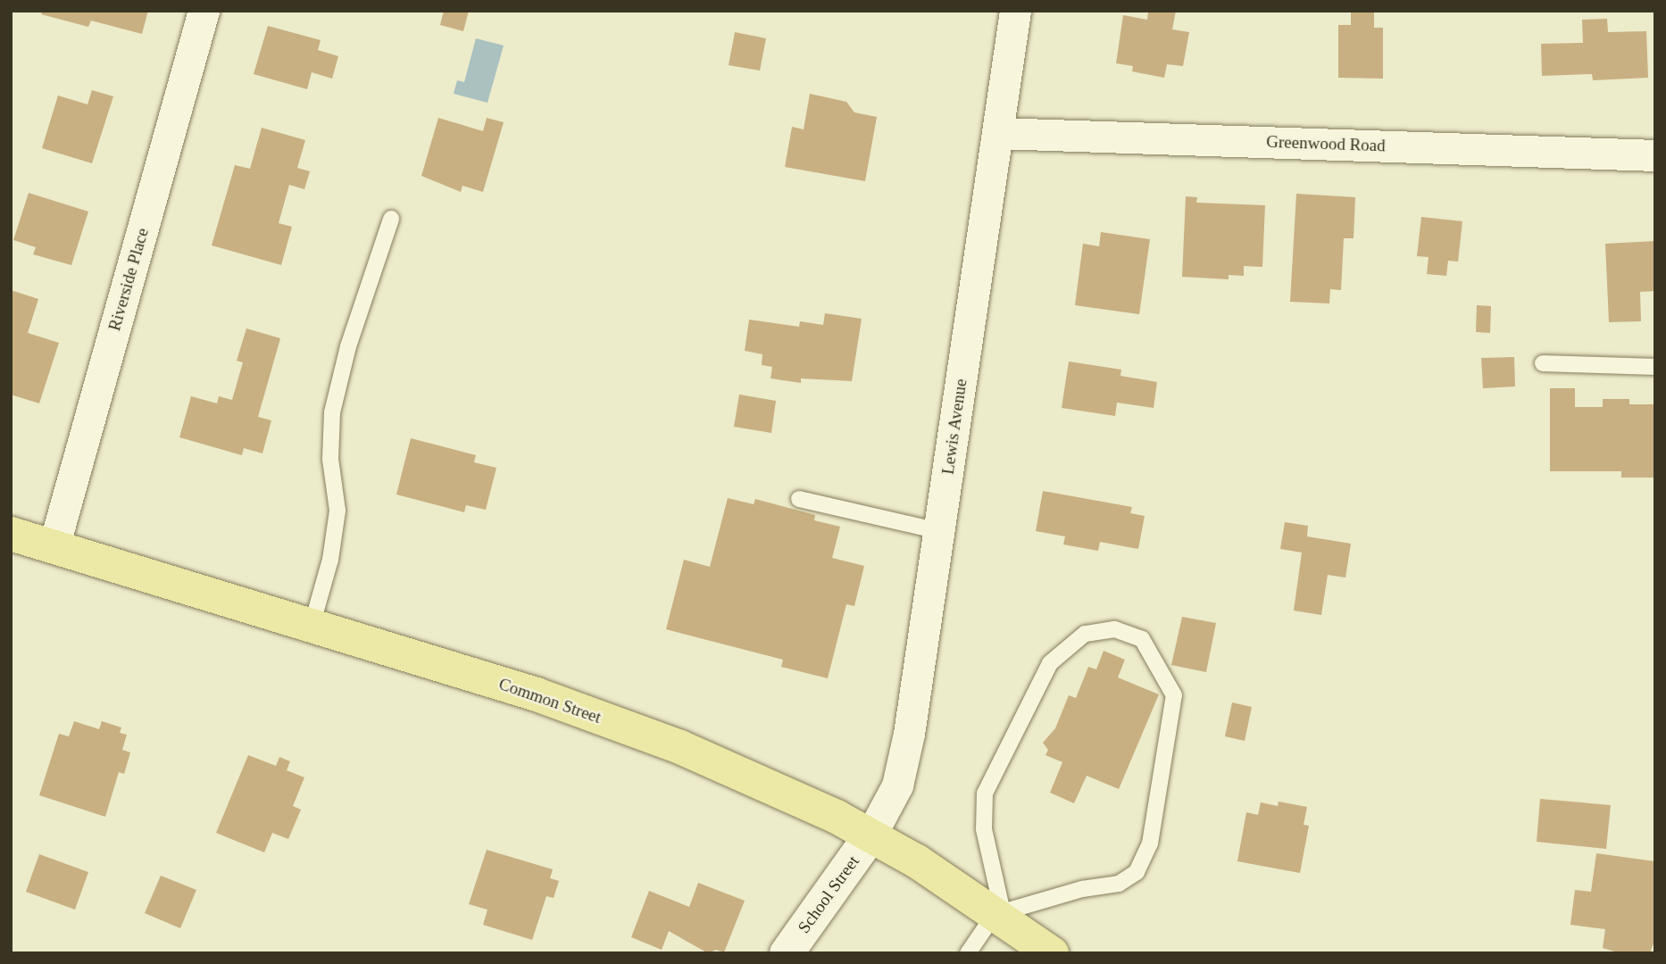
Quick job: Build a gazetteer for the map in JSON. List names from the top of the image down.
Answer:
{
  "streets": {
    "main road": ["Common Street"],
    "street": [
      "Greenwood Road",
      "Riverside Place",
      "Lewis Avenue",
      "School Street"
    ]
  },
  "crossings": [
    ["Greenwood Road", "Lewis Avenue"],
    ["Riverside Place", "Common Street"],
    ["Lewis Avenue", "Common Street"],
    ["Lewis Avenue", "School Street"],
    ["Common Street", "School Street"]
  ]
}
